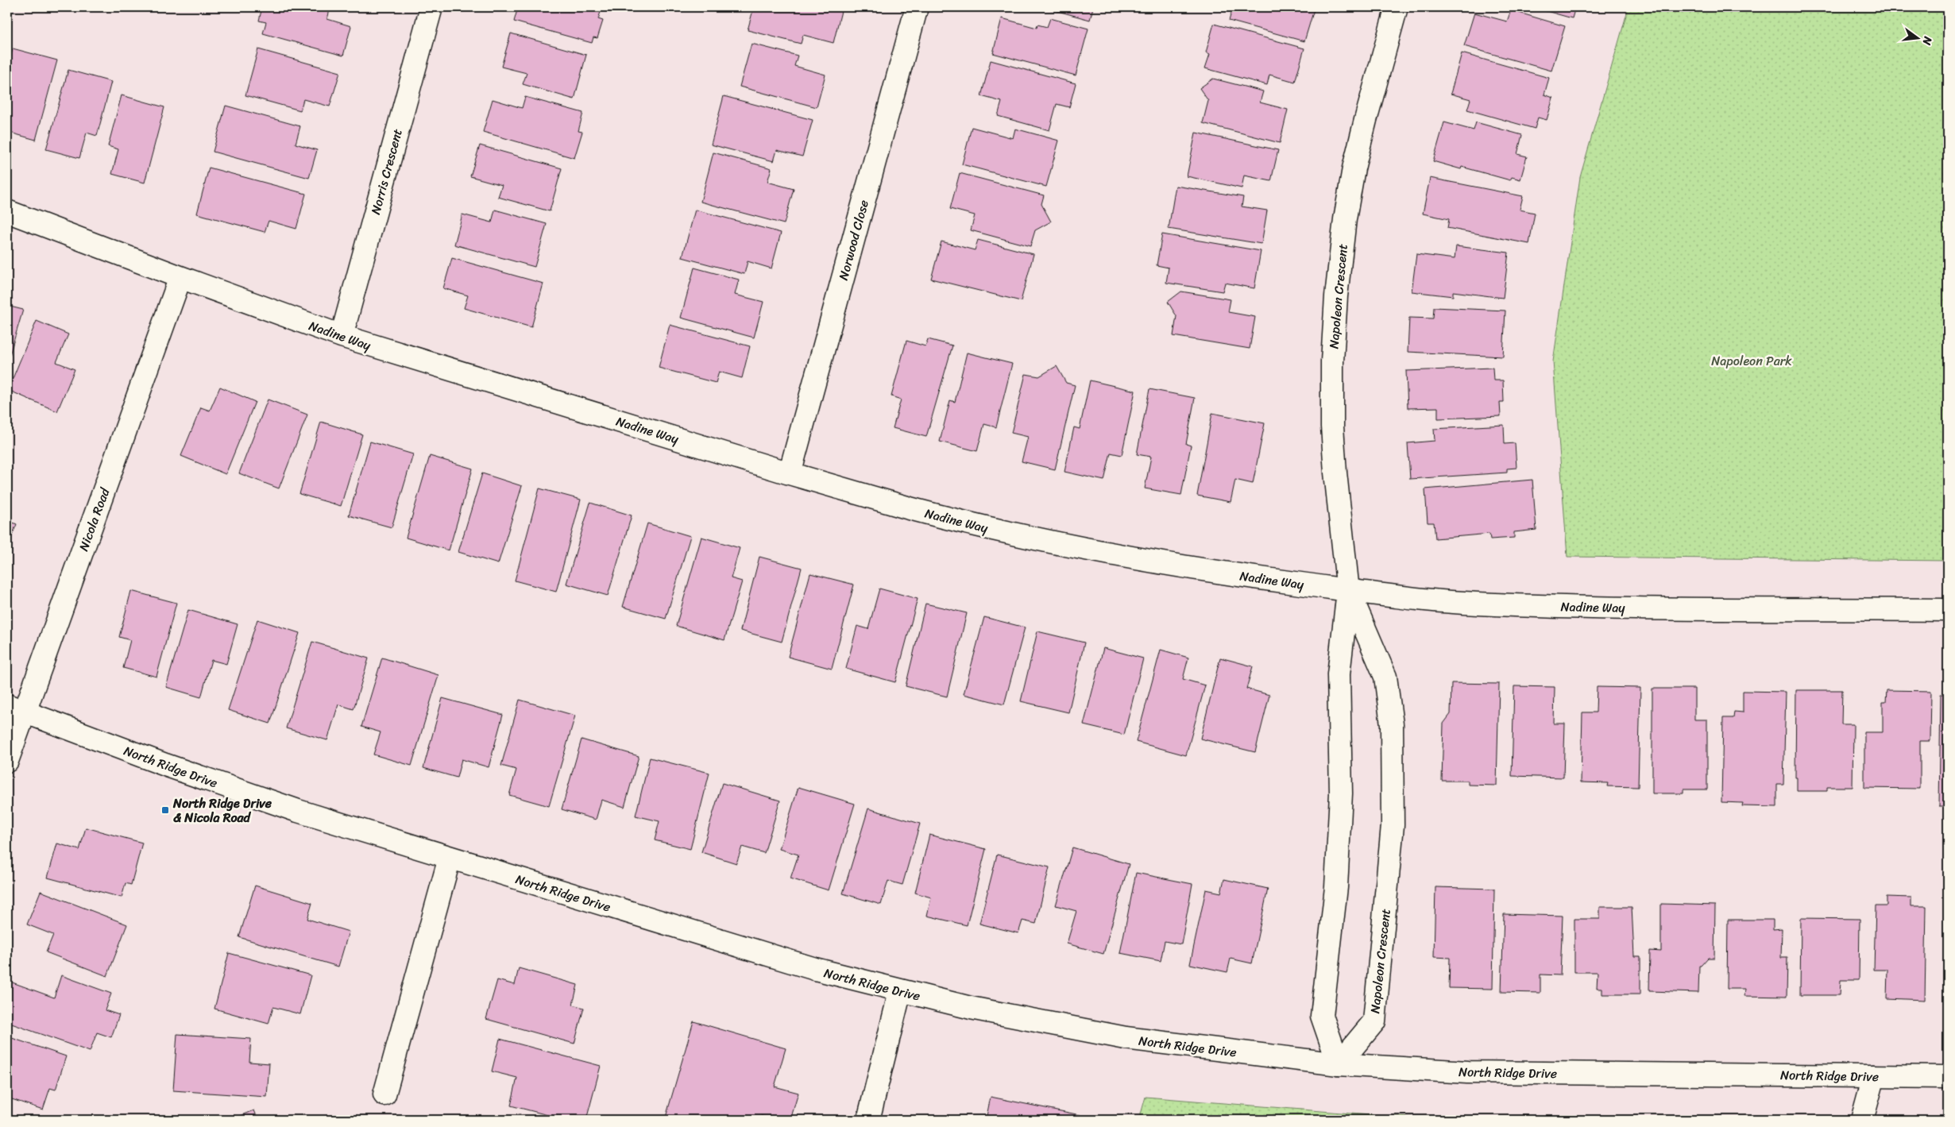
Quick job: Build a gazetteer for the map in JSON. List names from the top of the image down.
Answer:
{
  "streets": {
    "street": [
      "Norris Crescent",
      "Norwood Close",
      "Napoleon Crescent",
      "Nadine Way",
      "Nicola Road",
      "North Ridge Drive"
    ]
  },
  "crossings": [
    ["Norris Crescent", "Nadine Way"],
    ["Norwood Close", "Nadine Way"],
    ["Napoleon Crescent", "Nadine Way"],
    ["Napoleon Crescent", "North Ridge Drive"],
    ["Nadine Way", "Nicola Road"],
    ["Nicola Road", "North Ridge Drive"]
  ],
  "parks": ["Napoleon Park"],
  "places": {
    "transit": ["North Ridge Drive & Nicola Road"]
  },
  "north": "right"
}
